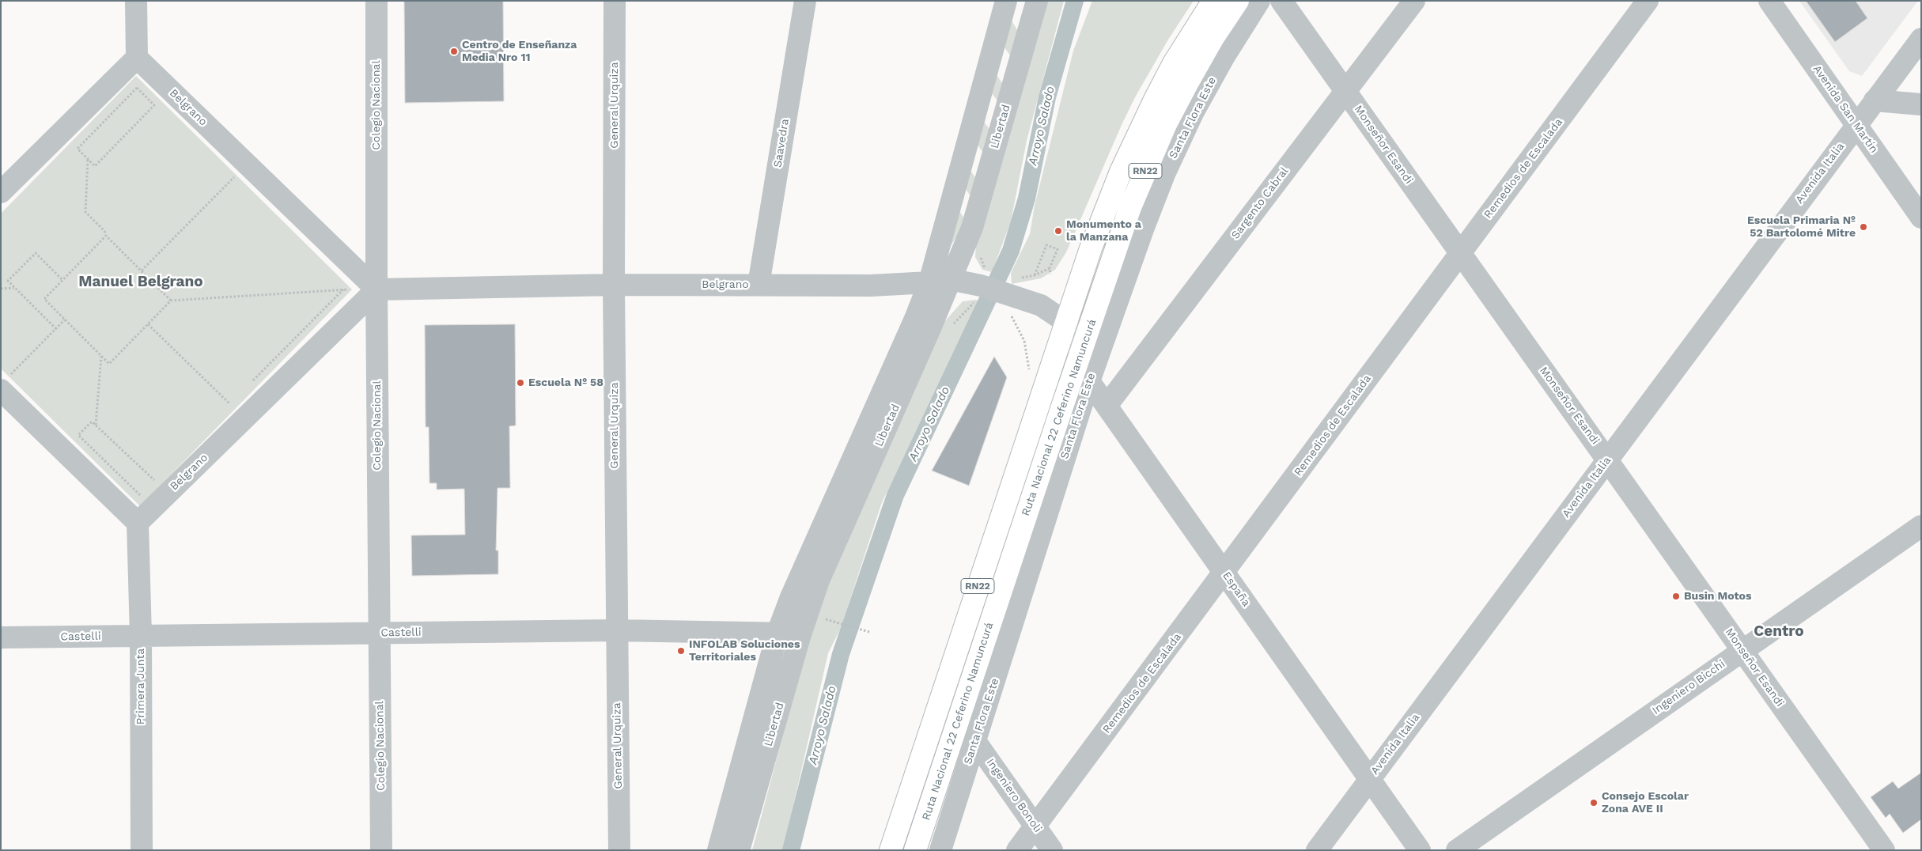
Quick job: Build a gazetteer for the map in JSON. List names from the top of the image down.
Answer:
{
  "streets": {
    "highway": ["RN22", "Ruta Nacional 22 Ceferino Namuncurá"],
    "street": [
      "Colegio Nacional",
      "General Urquiza",
      "Belgrano",
      "Avenida San Martín",
      "Santa Flora Este",
      "Libertad",
      "Saavedra",
      "Monseñor Esandi",
      "Remedios de Escalada",
      "Avenida Italia",
      "Sargento Cabral",
      "España",
      "Castelli",
      "Primera Junta",
      "Ingeniero Bicchi",
      "Ingeniero Bonoli"
    ]
  },
  "crossings": [
    ["Colegio Nacional", "Belgrano"],
    ["Colegio Nacional", "Castelli"],
    ["General Urquiza", "Belgrano"],
    ["General Urquiza", "Castelli"],
    ["Belgrano", "Libertad"],
    ["Belgrano", "Saavedra"],
    ["Belgrano", "Ruta Nacional 22 Ceferino Namuncurá"],
    ["Belgrano", "España"],
    ["Belgrano", "Primera Junta"],
    ["Avenida San Martín", "Avenida Italia"],
    ["Santa Flora Este", "España"],
    ["Santa Flora Este", "Ingeniero Bonoli"],
    ["Libertad", "Castelli"],
    ["Monseñor Esandi", "Remedios de Escalada"],
    ["Monseñor Esandi", "Avenida Italia"],
    ["Monseñor Esandi", "Sargento Cabral"],
    ["Monseñor Esandi", "Ingeniero Bicchi"],
    ["Remedios de Escalada", "España"],
    ["Remedios de Escalada", "Ingeniero Bonoli"],
    ["Avenida Italia", "España"],
    ["Sargento Cabral", "España"],
    ["Ruta Nacional 22 Ceferino Namuncurá", "España"],
    ["Castelli", "Primera Junta"]
  ],
  "districts": ["Manuel Belgrano", "Centro"],
  "water": ["Arroyo Salado"],
  "places": [
    "Centro de Enseñanza Media Nro 11",
    "Escuela Primaria Nº 52 Bartolomé Mitre",
    "Monumento a la Manzana",
    "Escuela Nº 58",
    "Busin Motos",
    "INFOLAB Soluciones Territoriales",
    "Consejo Escolar Zona AVE II"
  ]
}
